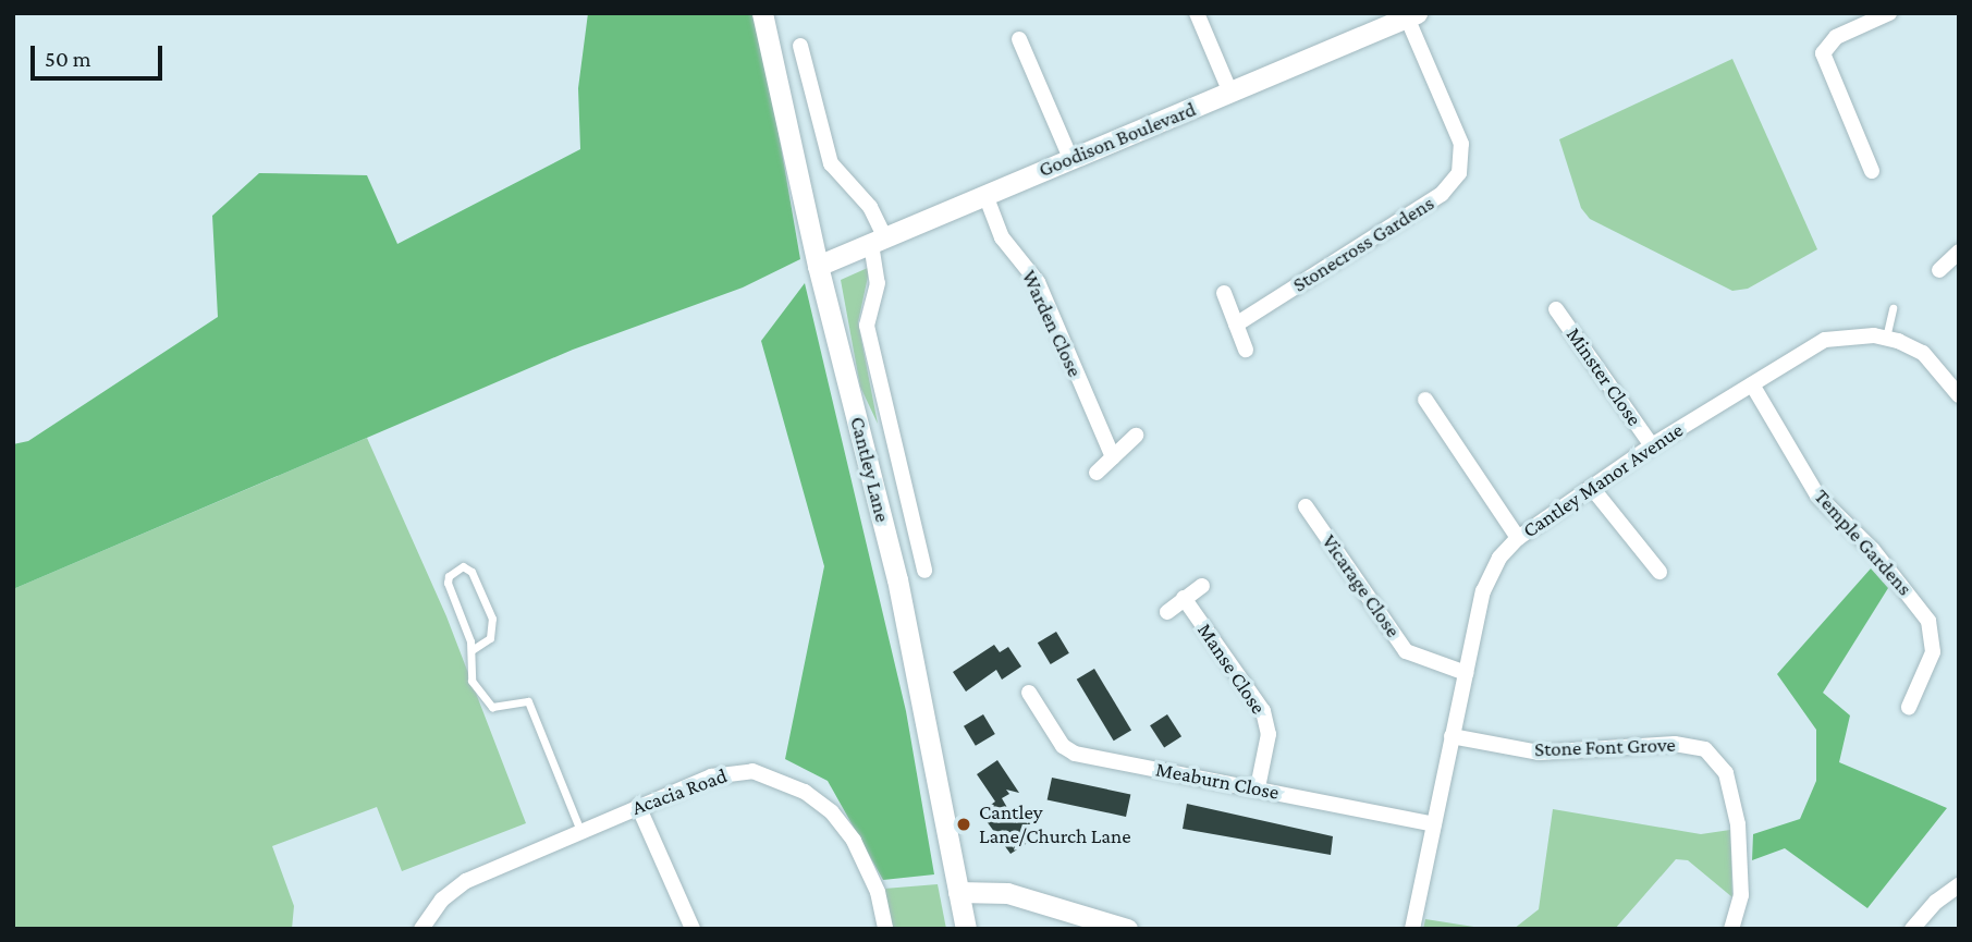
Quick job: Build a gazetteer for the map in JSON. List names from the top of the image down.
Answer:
{
  "streets": {
    "main road": ["Goodison Boulevard", "Cantley Lane"],
    "street": [
      "Stonecross Gardens",
      "Warden Close",
      "Minster Close",
      "Cantley Manor Avenue",
      "Temple Gardens",
      "Vicarage Close",
      "Manse Close",
      "Stone Font Grove",
      "Meaburn Close",
      "Acacia Road"
    ]
  },
  "crossings": [
    ["Goodison Boulevard", "Stonecross Gardens"],
    ["Goodison Boulevard", "Warden Close"],
    ["Goodison Boulevard", "Cantley Lane"],
    ["Minster Close", "Cantley Manor Avenue"],
    ["Cantley Manor Avenue", "Temple Gardens"],
    ["Cantley Manor Avenue", "Vicarage Close"],
    ["Cantley Manor Avenue", "Stone Font Grove"],
    ["Cantley Manor Avenue", "Meaburn Close"],
    ["Manse Close", "Meaburn Close"]
  ],
  "places": ["Cantley Lane/Church Lane"],
  "scale_bar": "50 m"
}
